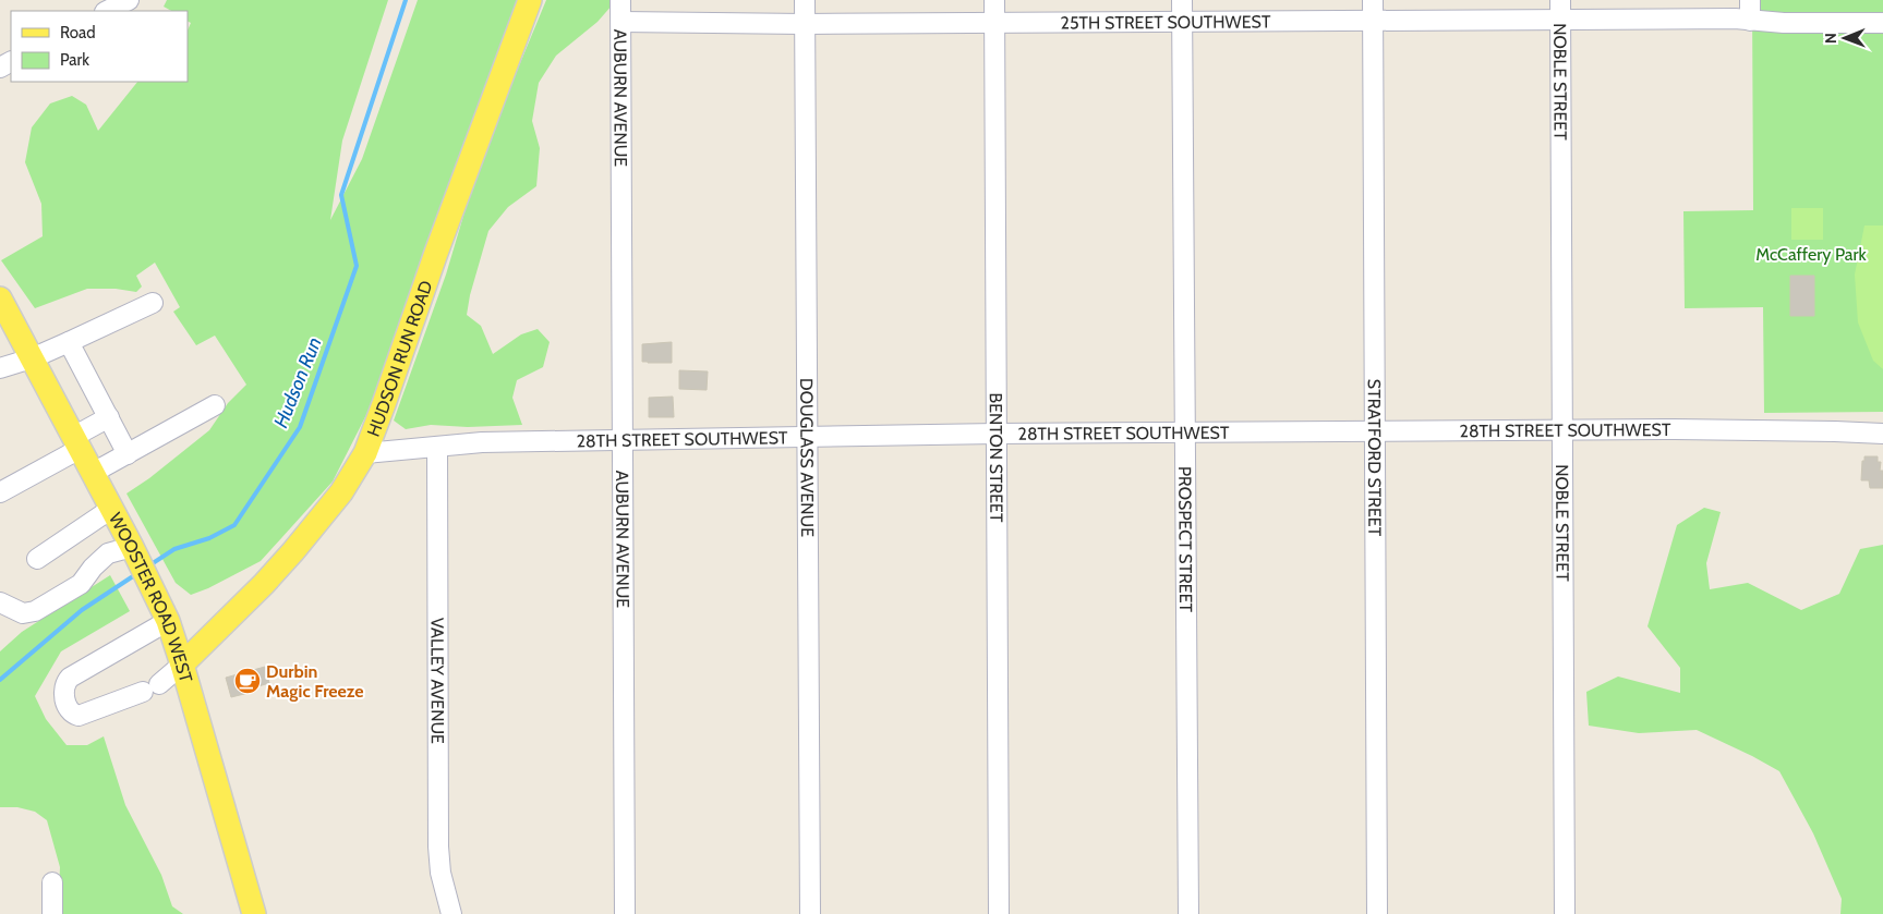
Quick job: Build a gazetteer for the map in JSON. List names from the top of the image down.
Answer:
{
  "streets": {
    "main road": ["HUDSON RUN ROAD", "WOOSTER ROAD WEST"],
    "street": [
      "25TH STREET SOUTHWEST",
      "NOBLE STREET",
      "AUBURN AVENUE",
      "28TH STREET SOUTHWEST",
      "DOUGLASS AVENUE",
      "STRATFORD STREET",
      "BENTON STREET",
      "PROSPECT STREET",
      "VALLEY AVENUE"
    ]
  },
  "crossings": [
    ["25TH STREET SOUTHWEST", "NOBLE STREET"],
    ["25TH STREET SOUTHWEST", "AUBURN AVENUE"],
    ["25TH STREET SOUTHWEST", "DOUGLASS AVENUE"],
    ["25TH STREET SOUTHWEST", "STRATFORD STREET"],
    ["25TH STREET SOUTHWEST", "BENTON STREET"],
    ["25TH STREET SOUTHWEST", "PROSPECT STREET"],
    ["NOBLE STREET", "28TH STREET SOUTHWEST"],
    ["AUBURN AVENUE", "28TH STREET SOUTHWEST"],
    ["HUDSON RUN ROAD", "28TH STREET SOUTHWEST"],
    ["HUDSON RUN ROAD", "WOOSTER ROAD WEST"],
    ["28TH STREET SOUTHWEST", "DOUGLASS AVENUE"],
    ["28TH STREET SOUTHWEST", "STRATFORD STREET"],
    ["28TH STREET SOUTHWEST", "BENTON STREET"],
    ["28TH STREET SOUTHWEST", "PROSPECT STREET"],
    ["28TH STREET SOUTHWEST", "VALLEY AVENUE"]
  ],
  "water": ["Hudson Run"],
  "parks": ["McCaffery Park"],
  "places": {
    "cafe": ["Durbin Magic Freeze"]
  },
  "legend": ["Road", "Park"],
  "north": "left"
}
